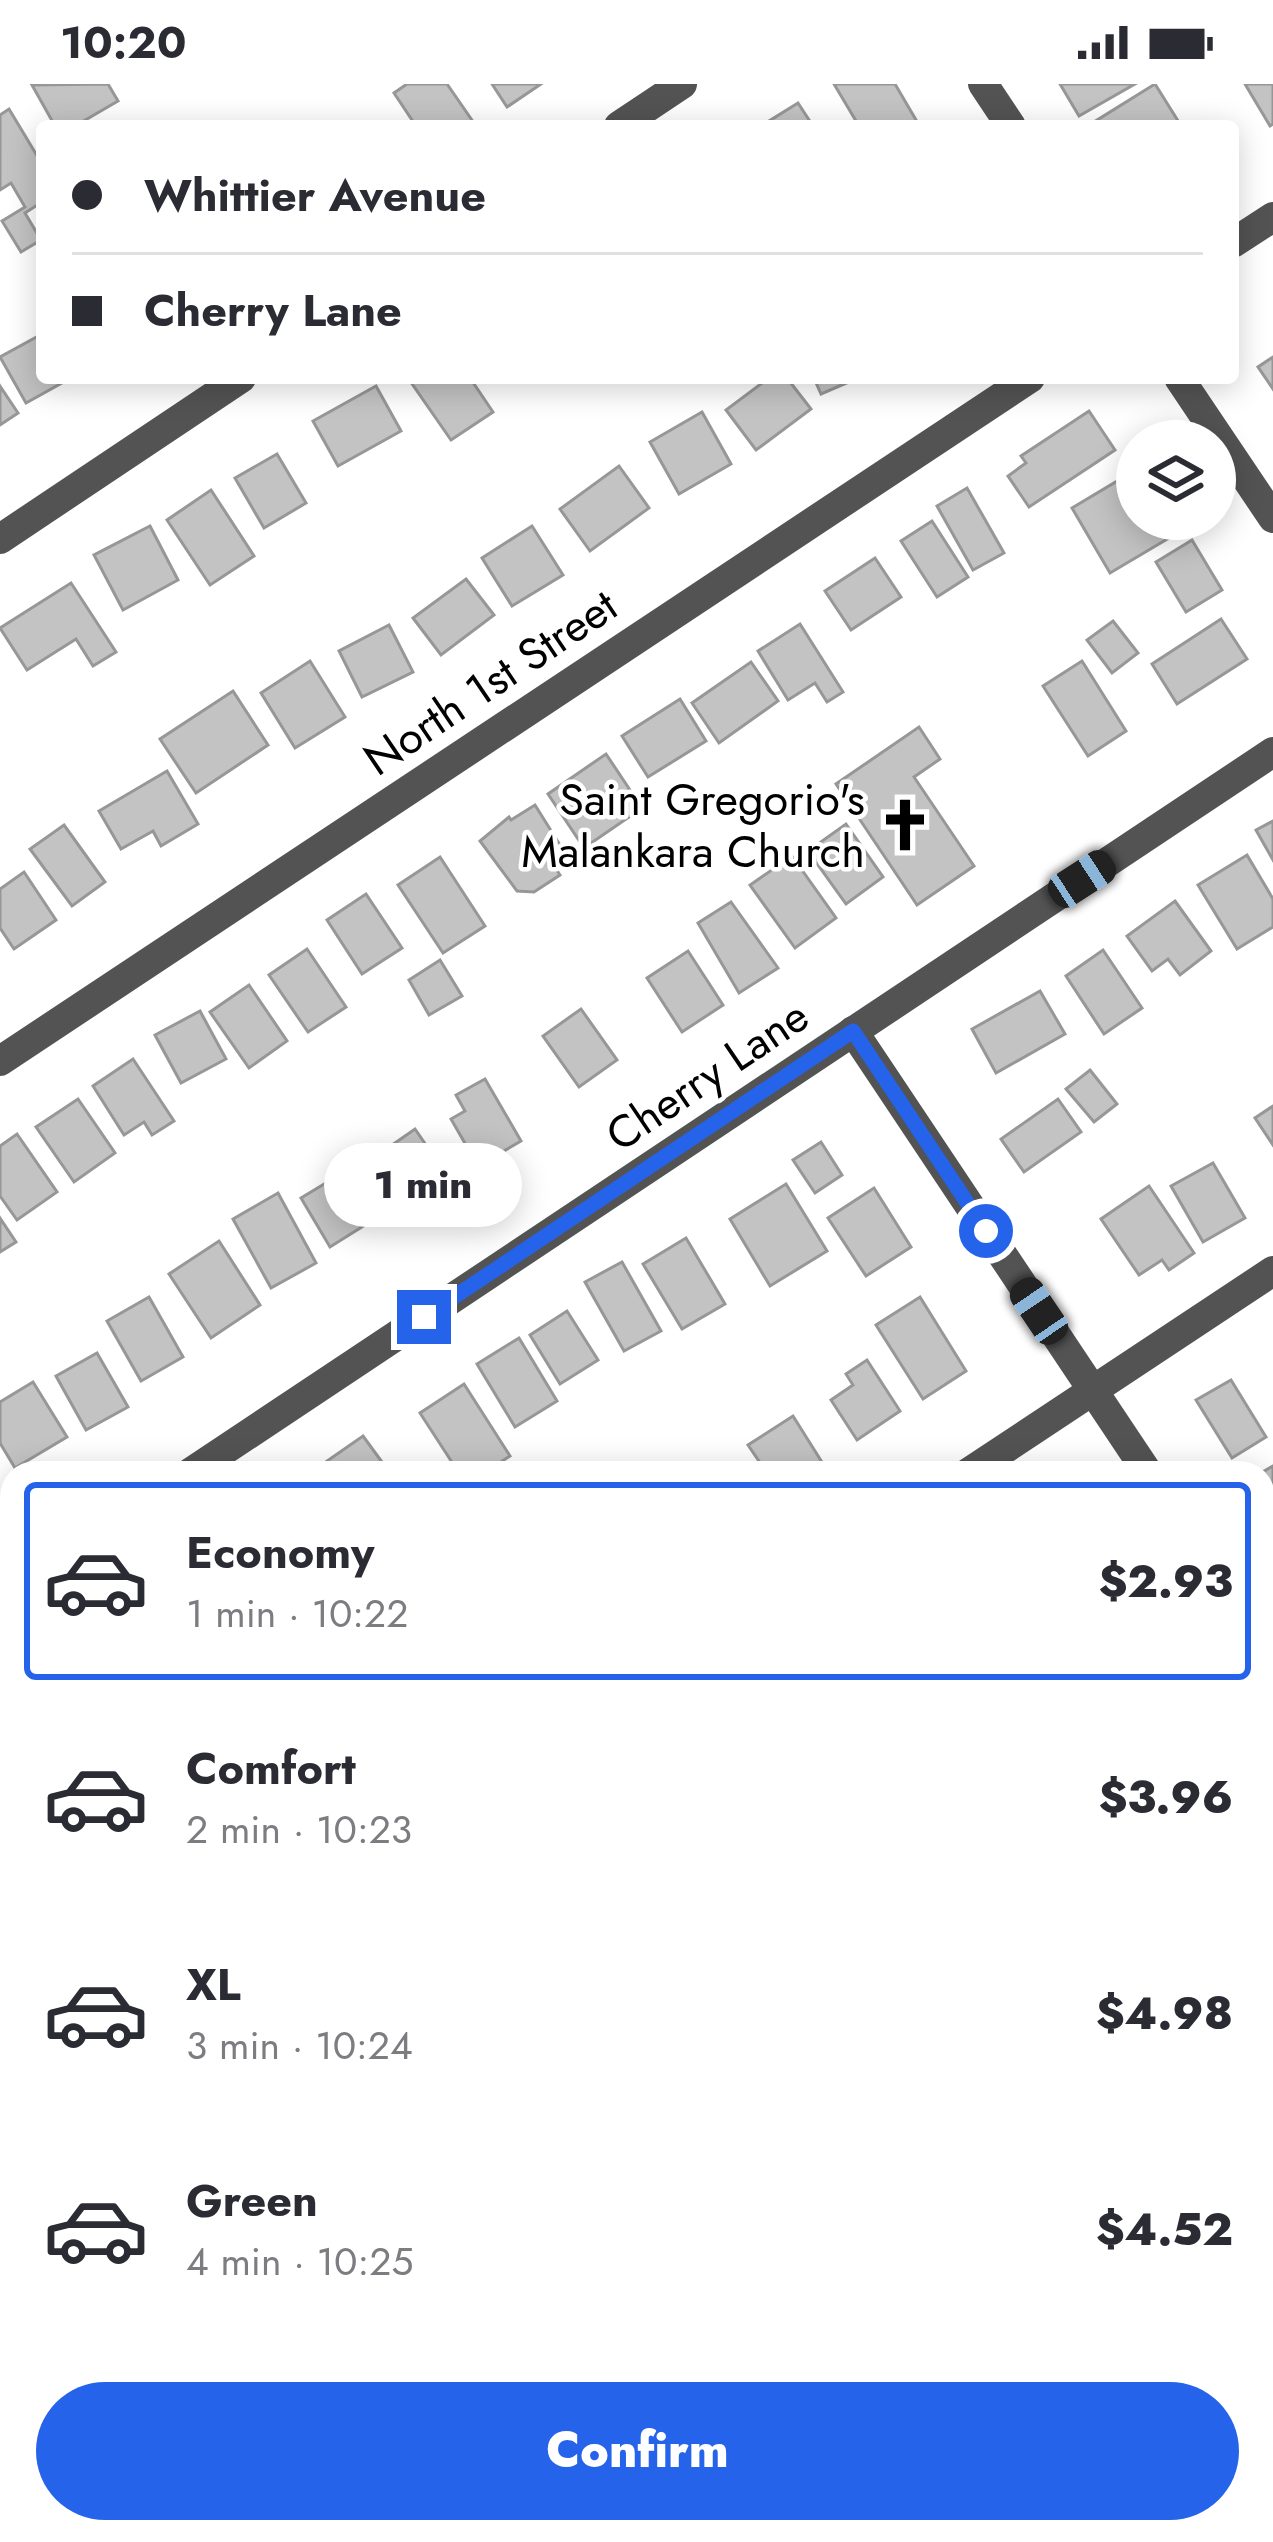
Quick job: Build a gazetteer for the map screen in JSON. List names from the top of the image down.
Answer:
{
  "streets": {
    "street": ["North 1st Street", "Cherry Lane"]
  },
  "places": {
    "church": ["Saint Gregorio's Malankara Church"]
  },
  "page": {
    "status": "10:20",
    "banner": ["Whittier Avenue", "Cherry Lane"],
    "bubble": "1 min",
    "list": [
      {
        "name": "Economy",
        "note": "1 min · 10:22",
        "value": "$2.93"
      },
      {
        "name": "Comfort",
        "note": "2 min · 10:23",
        "value": "$3.96"
      },
      {
        "name": "XL",
        "note": "3 min · 10:24",
        "value": "$4.98"
      },
      {
        "name": "Green",
        "note": "4 min · 10:25",
        "value": "$4.52"
      }
    ],
    "buttons": "Confirm"
  }
}
